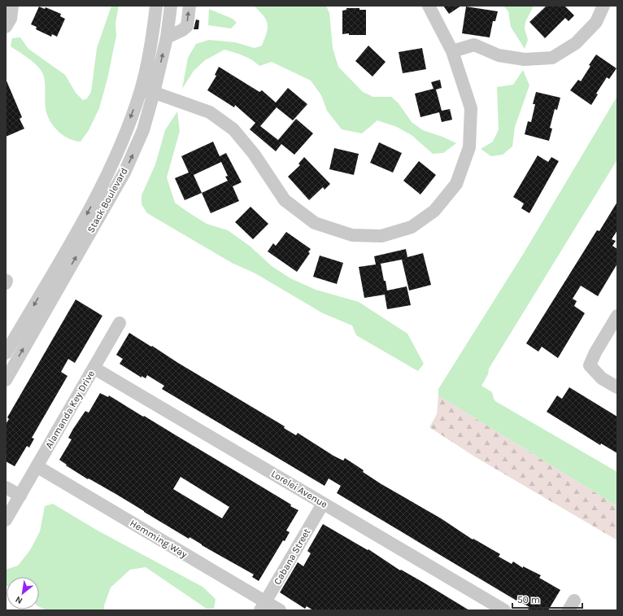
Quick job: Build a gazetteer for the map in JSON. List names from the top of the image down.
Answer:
{
  "streets": {
    "street": [
      "Stack Boulevard",
      "Alamanda Key Drive",
      "Lorelei Avenue",
      "Hemming Way",
      "Cabana Street"
    ]
  },
  "crossings": [
    ["Alamanda Key Drive", "Lorelei Avenue"],
    ["Alamanda Key Drive", "Hemming Way"],
    ["Lorelei Avenue", "Cabana Street"],
    ["Hemming Way", "Cabana Street"]
  ],
  "scale_bar": "50 m",
  "north": "bottom left"
}
